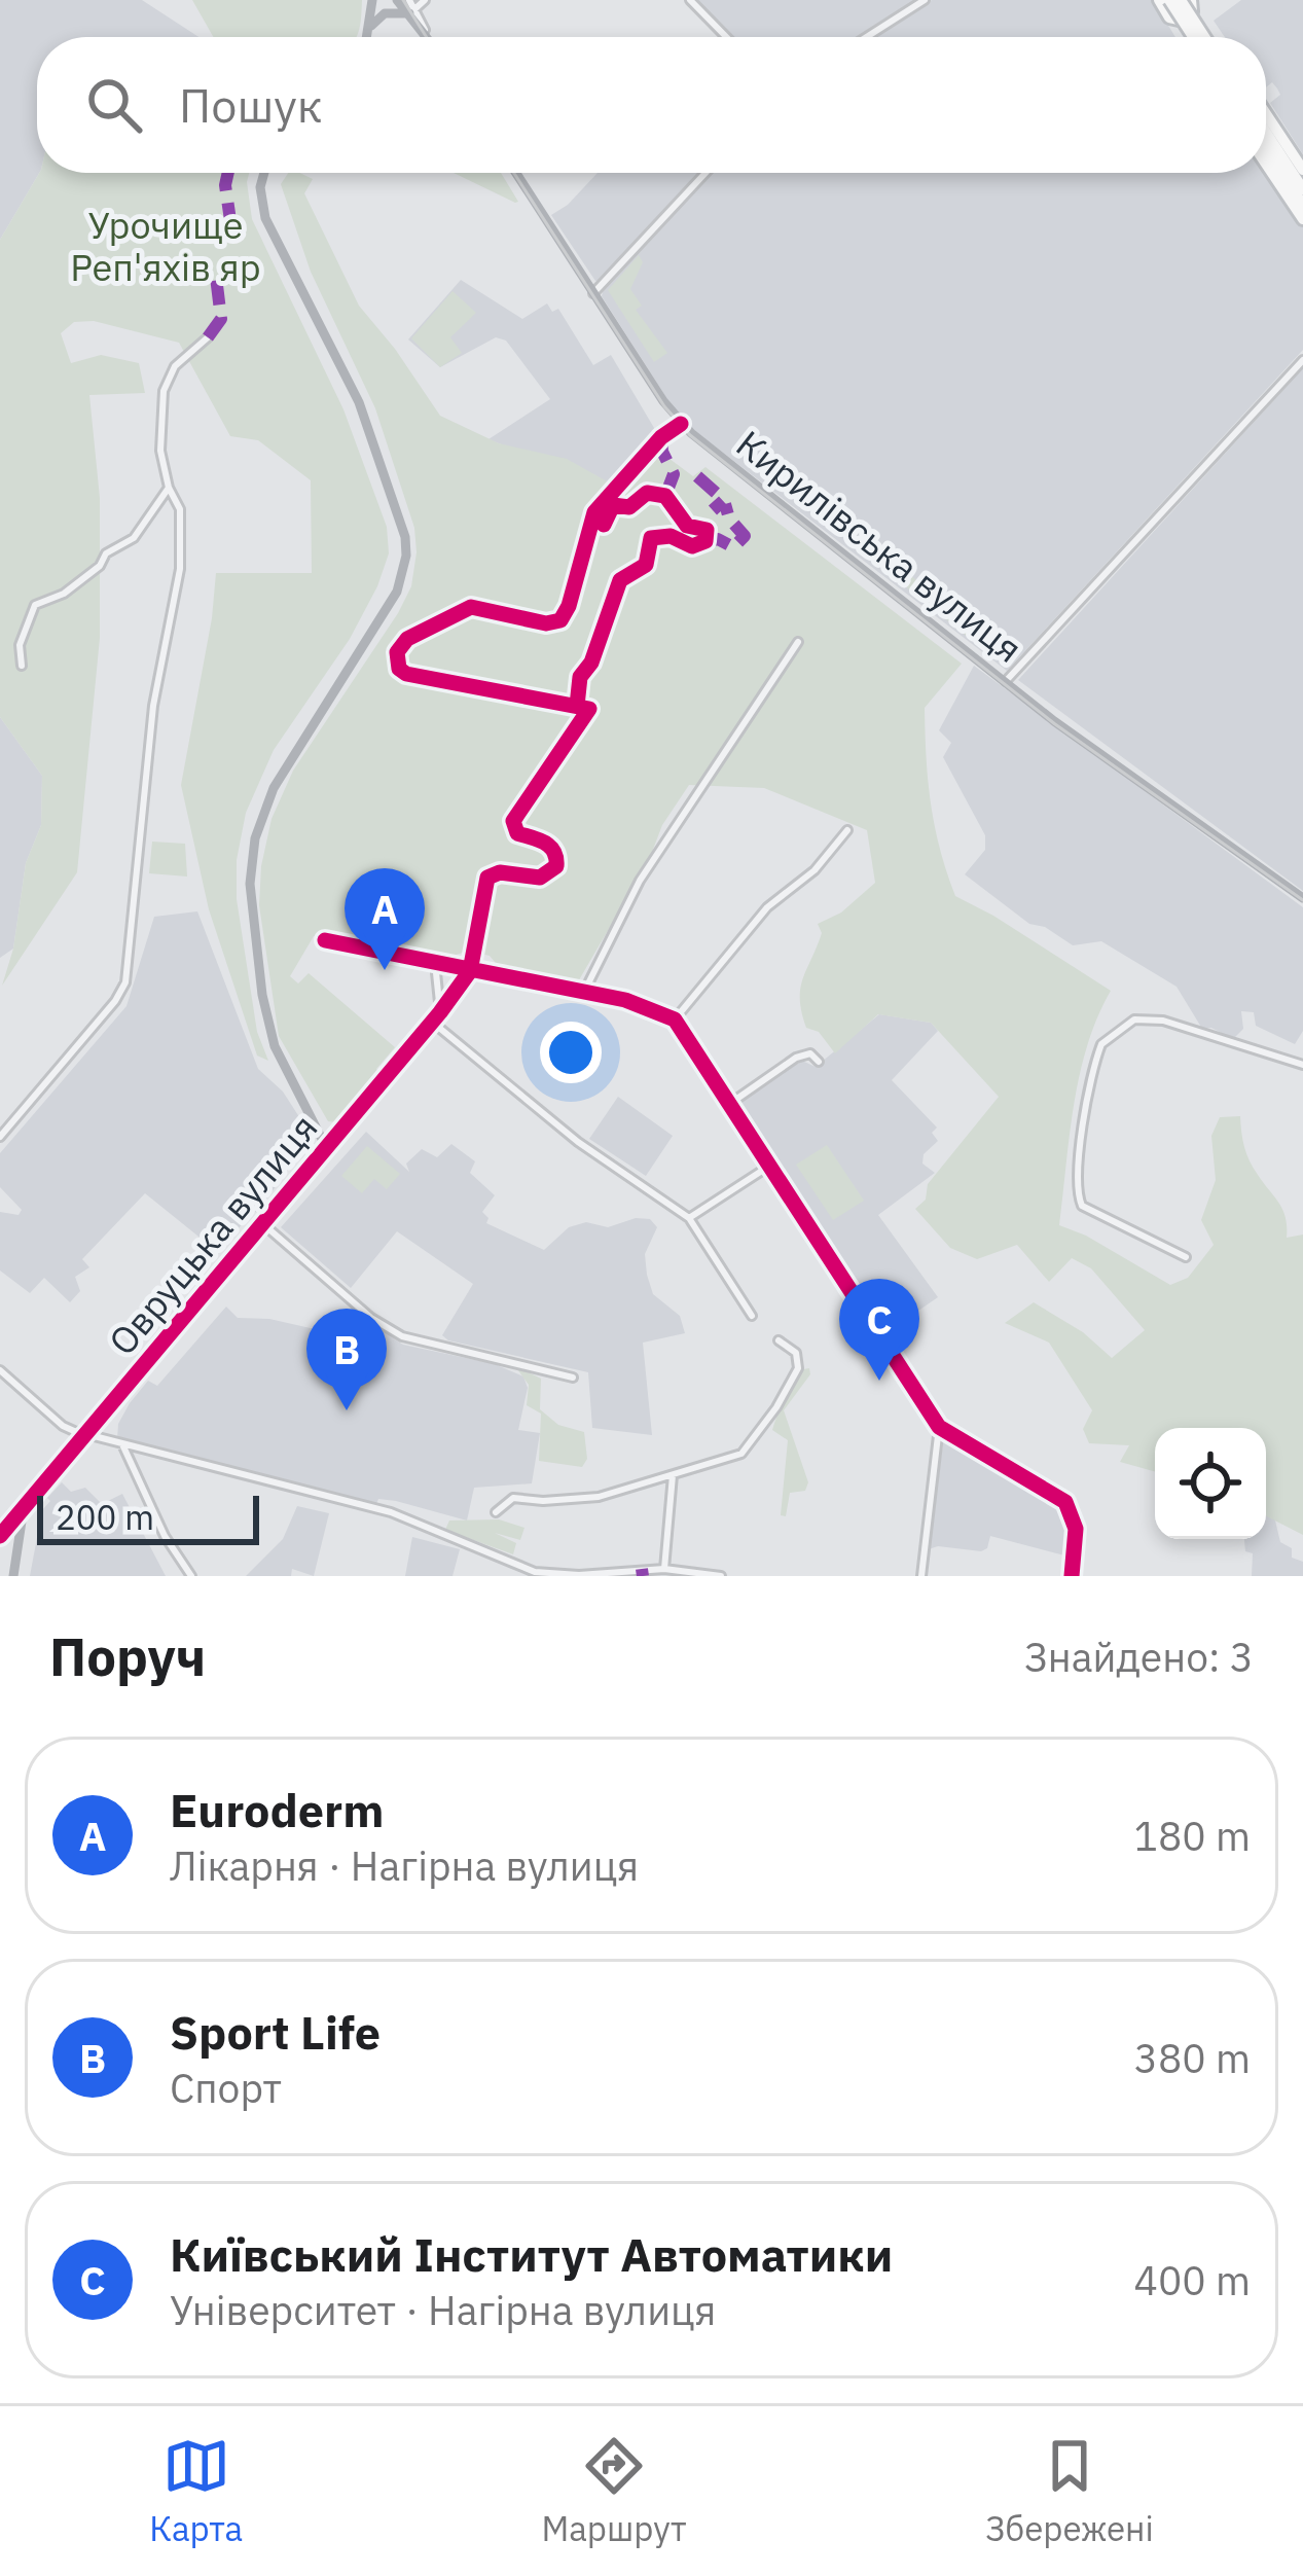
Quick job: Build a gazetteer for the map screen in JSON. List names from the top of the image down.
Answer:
{
  "streets": {
    "street": ["Кирилівська вулиця", "Овруцька вулиця"]
  },
  "parks": ["Урочище Реп'яхів яр"],
  "scale_bar": "200 m",
  "page": {
    "search": "Пошук",
    "pins": ["A", "C", "B"],
    "scale": "200 m",
    "heading": ["Поруч", "Знайдено: 3"],
    "list": [
      {
        "mark": "A",
        "name": "Euroderm",
        "note": "Лікарня · Нагірна вулиця",
        "value": "180 m"
      },
      {
        "mark": "B",
        "name": "Sport Life",
        "note": "Спорт",
        "value": "380 m"
      },
      {
        "mark": "C",
        "name": "Київський Інститут Автоматики",
        "note": "Університет · Нагірна вулиця",
        "value": "400 m"
      }
    ],
    "nav": ["Карта", "Маршрут", "Збережені"]
  }
}
